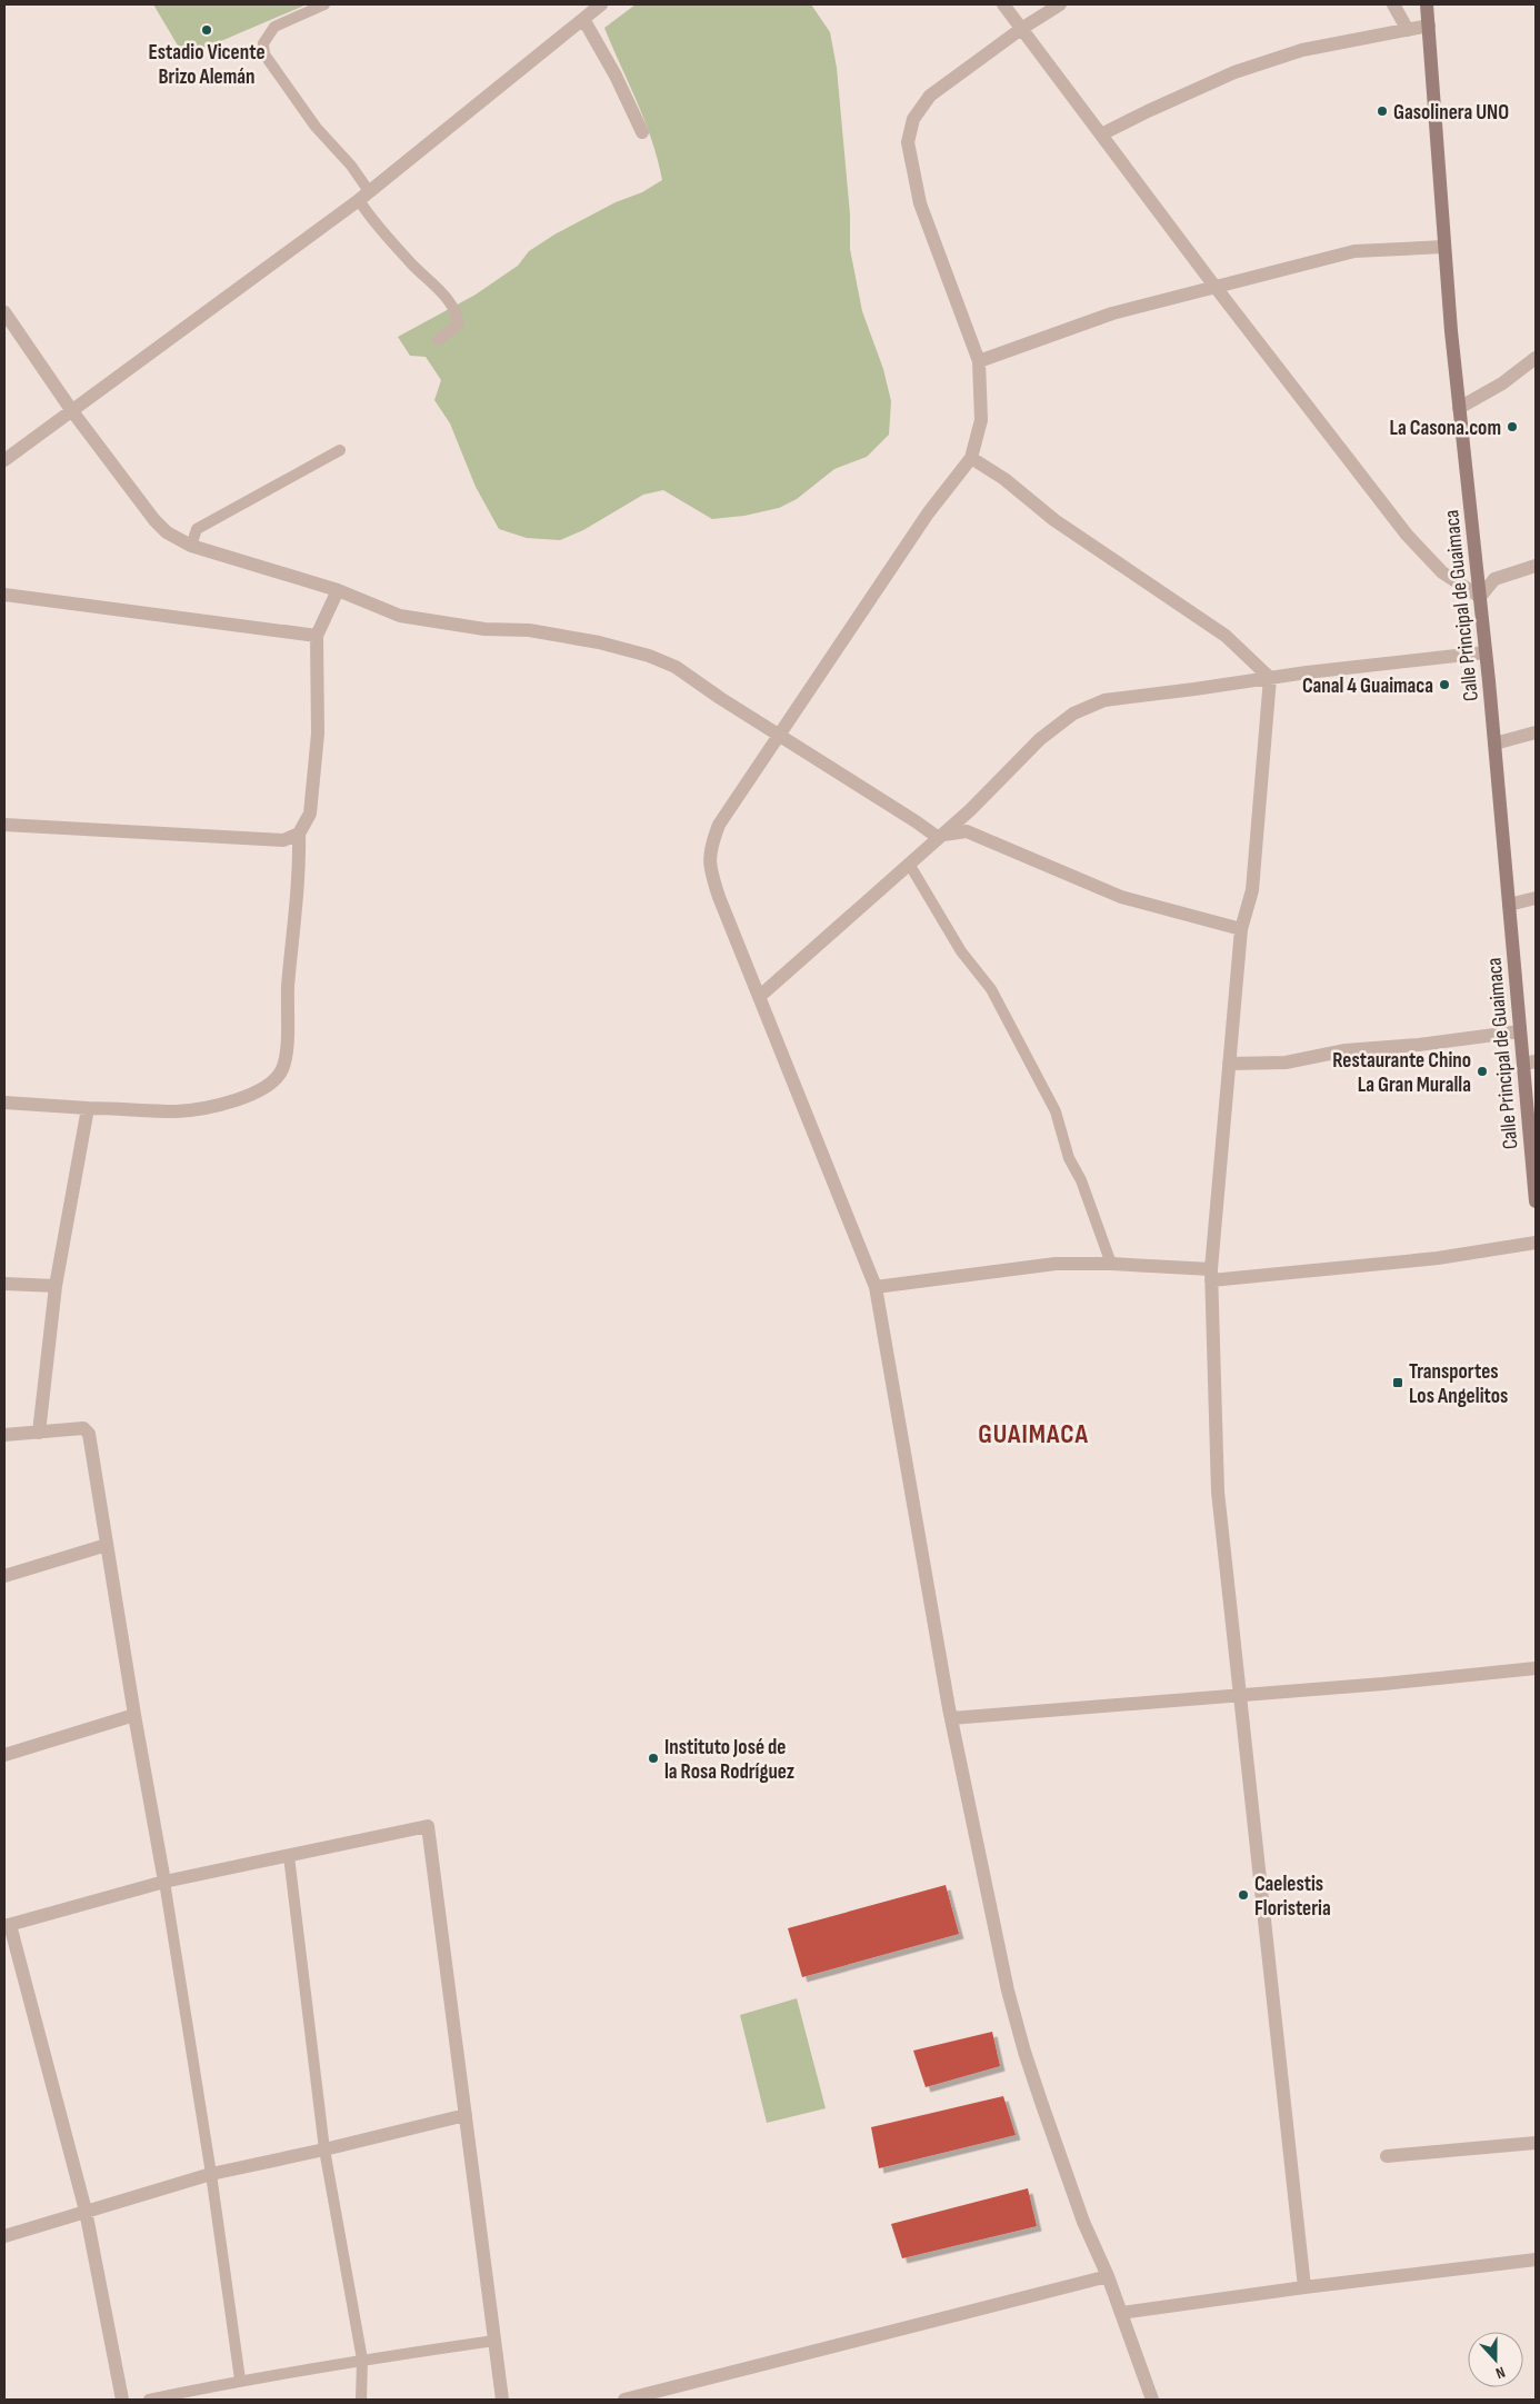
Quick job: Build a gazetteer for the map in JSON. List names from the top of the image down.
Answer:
{
  "streets": {
    "main road": ["Calle Principal de Guaimaca"]
  },
  "districts": ["GUAIMACA"],
  "places": {
    "other": [
      "Estadio Vicente Brizo Alemán",
      "Gasolinera UNO",
      "La Casona.com",
      "Canal 4 Guaimaca",
      "Restaurante Chino La Gran Muralla",
      "Instituto José de la Rosa Rodríguez",
      "Caelestis Floristeria"
    ],
    "transit": ["Transportes Los Angelitos"]
  },
  "north": "bottom"
}
